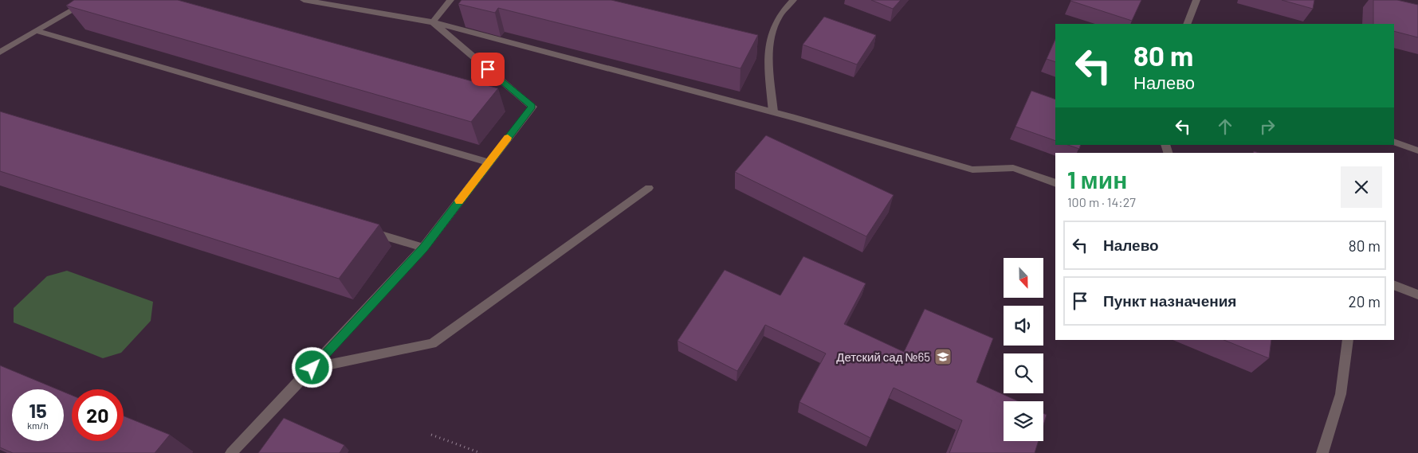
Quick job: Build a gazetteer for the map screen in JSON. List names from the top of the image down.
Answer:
{
  "places": {
    "school or university": ["Детский сад №65"]
  },
  "north": "bottom",
  "page": {
    "turn": ["80 m", "Налево"],
    "heading": ["1 мин", "100 m · 14:27"],
    "list": [
      {
        "name": "Налево",
        "value": "80 m"
      },
      {
        "name": "Пункт назначения",
        "value": "20 m"
      }
    ],
    "speed": "15 km/h",
    "limit": "20"
  }
}
